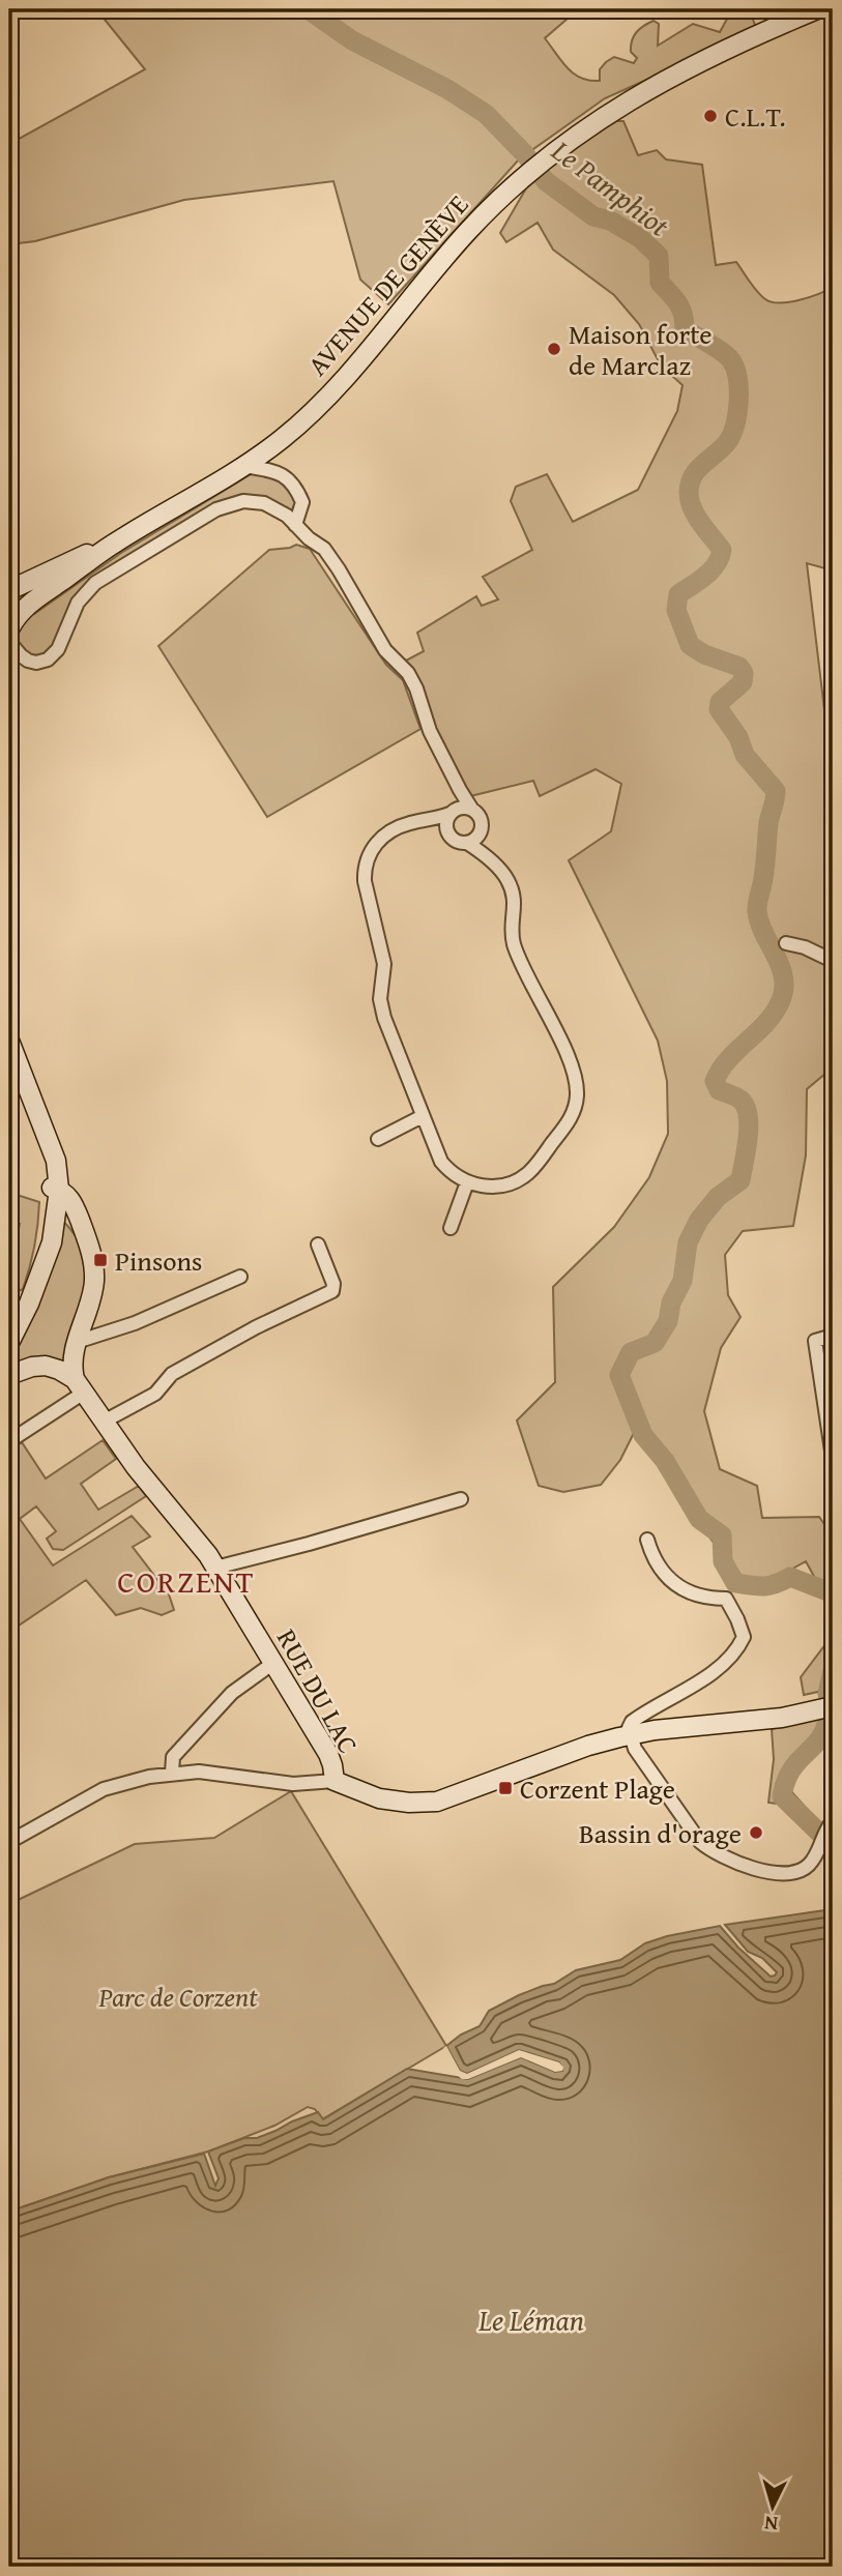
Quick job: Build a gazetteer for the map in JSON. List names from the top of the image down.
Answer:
{
  "streets": {
    "street": ["AVENUE DE GENÈVE", "RUE DU LAC"]
  },
  "districts": ["CORZENT"],
  "water": ["Le Pamphiot", "Le Léman"],
  "parks": ["Parc de Corzent"],
  "places": {
    "other": ["C.L.T.", "Maison forte de Marclaz", "Bassin d'orage"],
    "transit": ["Pinsons", "Corzent Plage"]
  },
  "north": "bottom"
}
